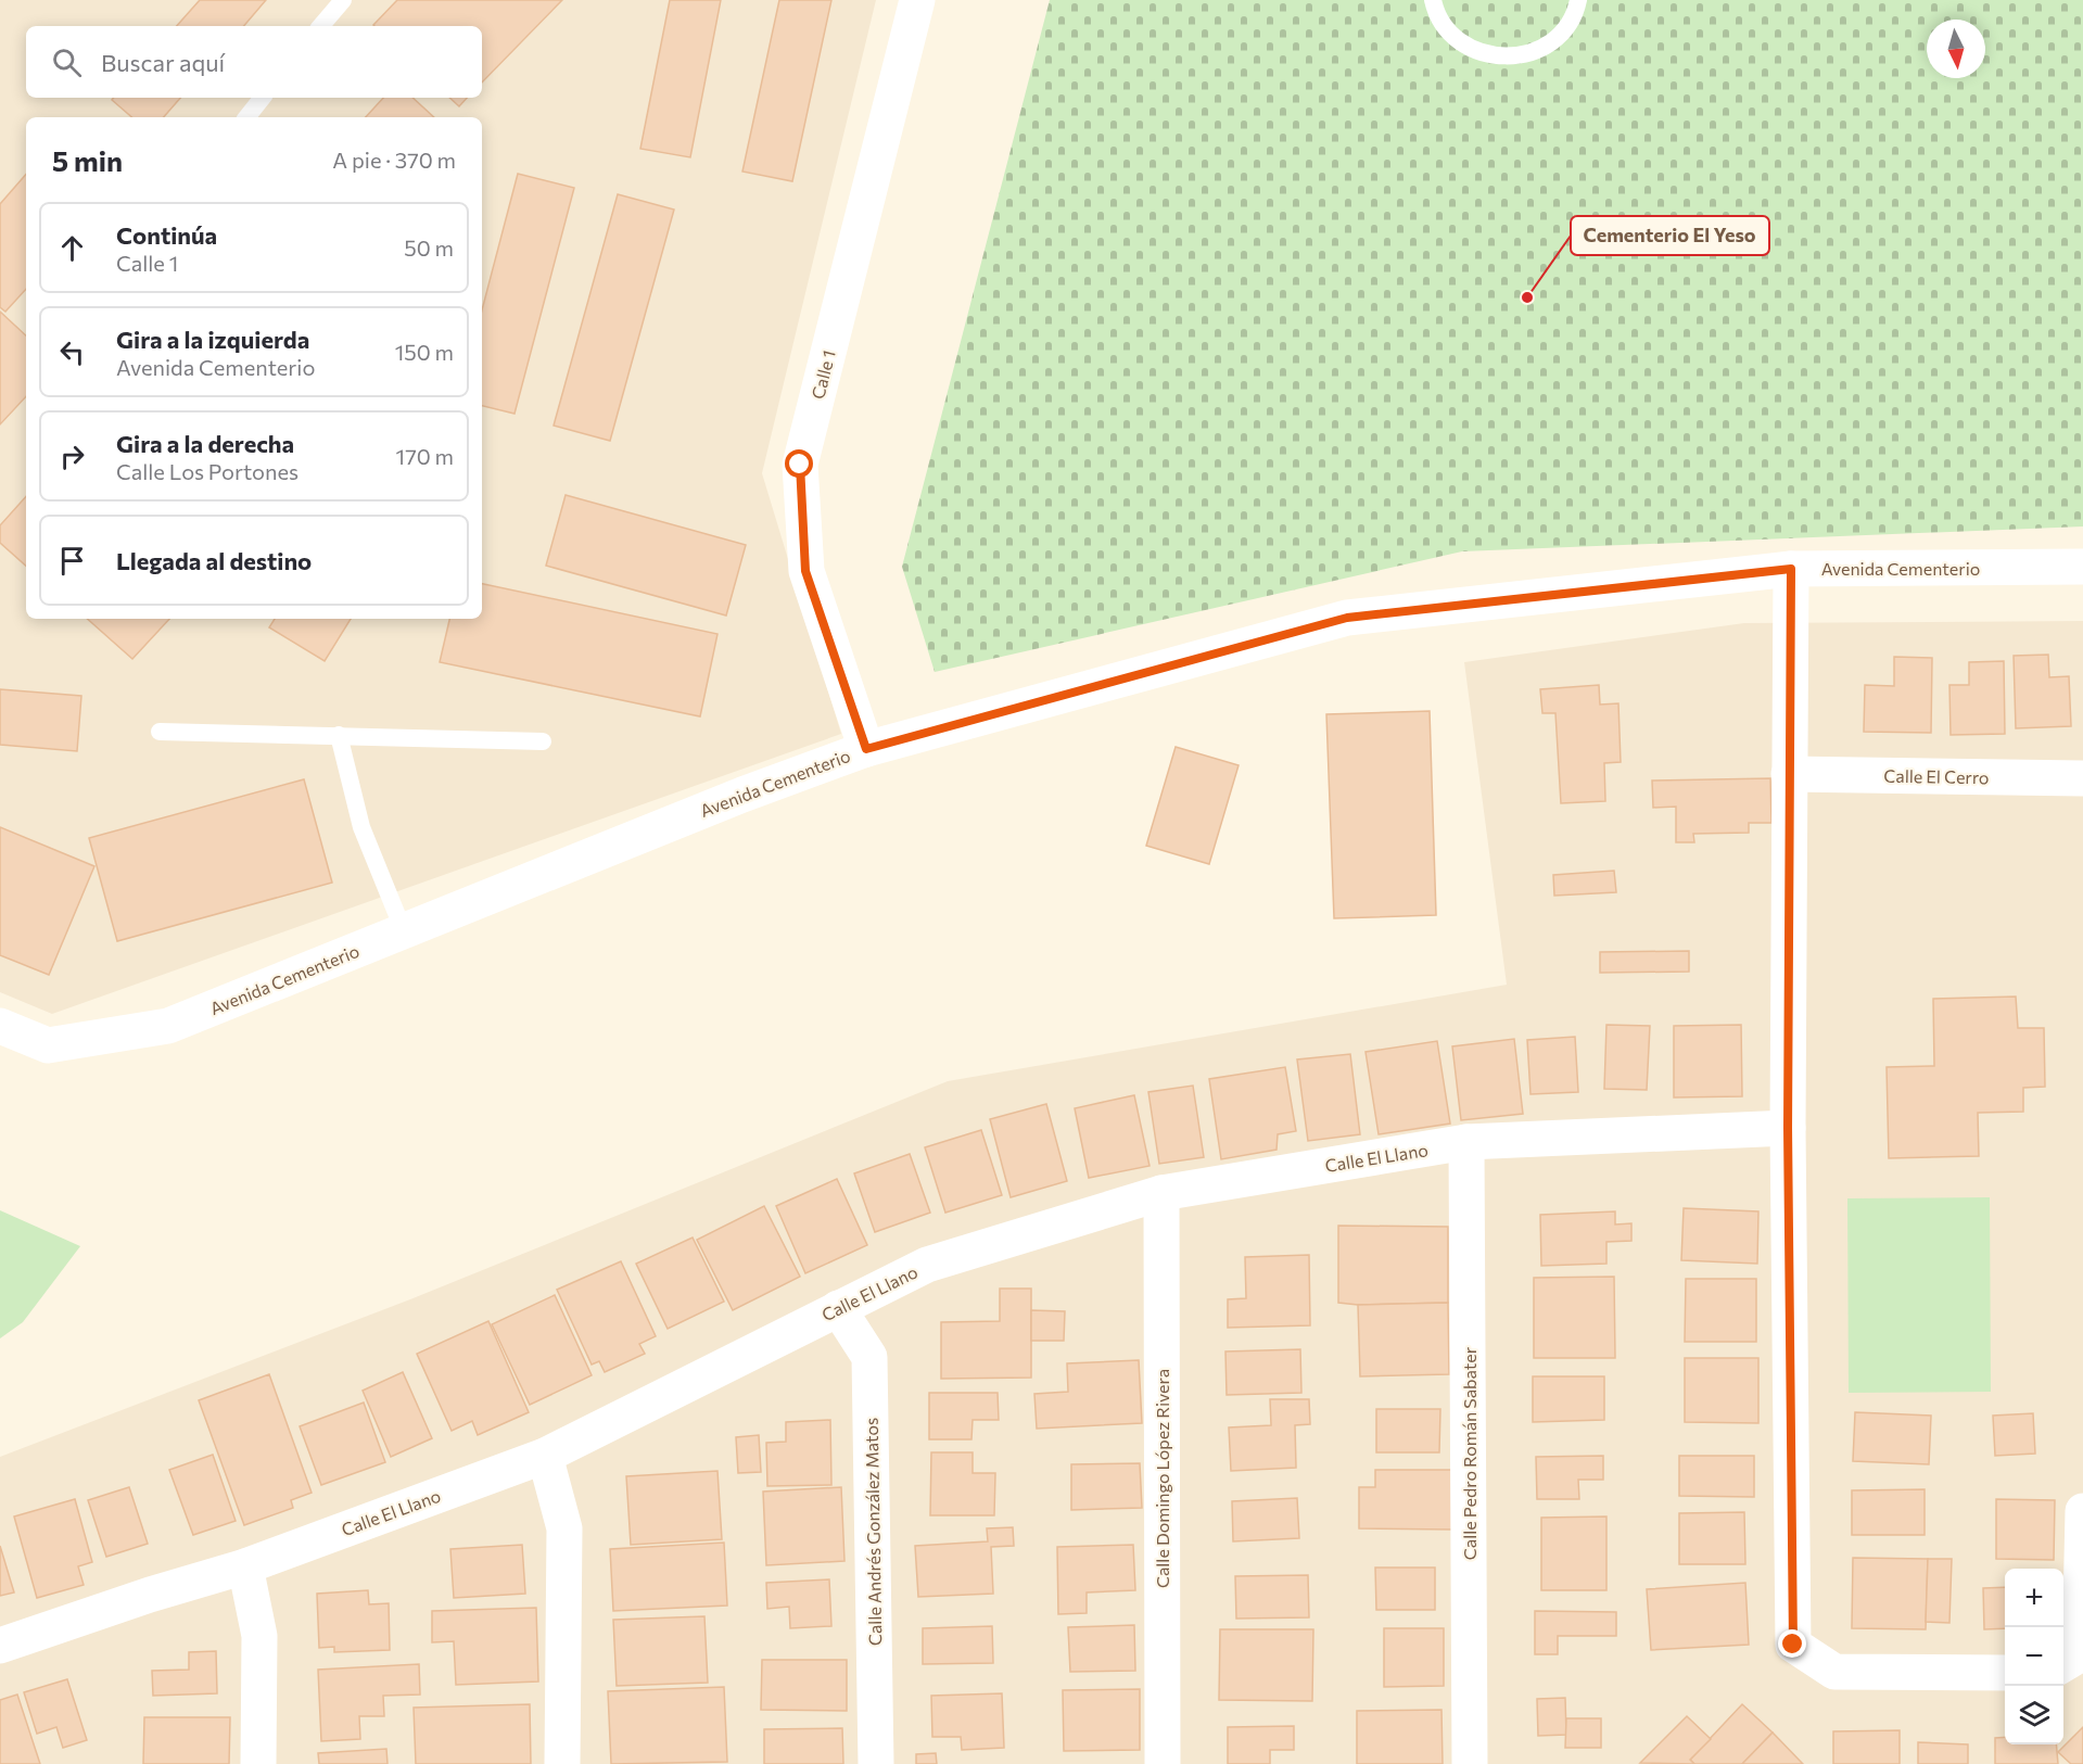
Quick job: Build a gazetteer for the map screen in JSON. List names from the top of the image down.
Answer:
{
  "streets": {
    "street": [
      "Calle 1",
      "Avenida Cementerio",
      "Calle El Cerro",
      "Calle El Llano",
      "Calle Pedro Román Sabater",
      "Calle Domingo López Rivera",
      "Calle Andrés González Matos"
    ]
  },
  "crossings": [
    ["Calle 1", "Avenida Cementerio"],
    ["Calle El Llano", "Calle Pedro Román Sabater"],
    ["Calle El Llano", "Calle Domingo López Rivera"],
    ["Calle El Llano", "Calle Andrés González Matos"]
  ],
  "places": ["Cementerio El Yeso"],
  "north": "bottom",
  "page": {
    "search": "Buscar aquí",
    "heading": ["5 min", "A pie · 370 m"],
    "list": [
      ["Continúa", "Calle 1", "50 m"],
      ["Gira a la izquierda", "Avenida Cementerio", "150 m"],
      ["Gira a la derecha", "Calle Los Portones", "170 m"],
      "Llegada al destino"
    ],
    "map_buttons": ["+", "−"]
  }
}
